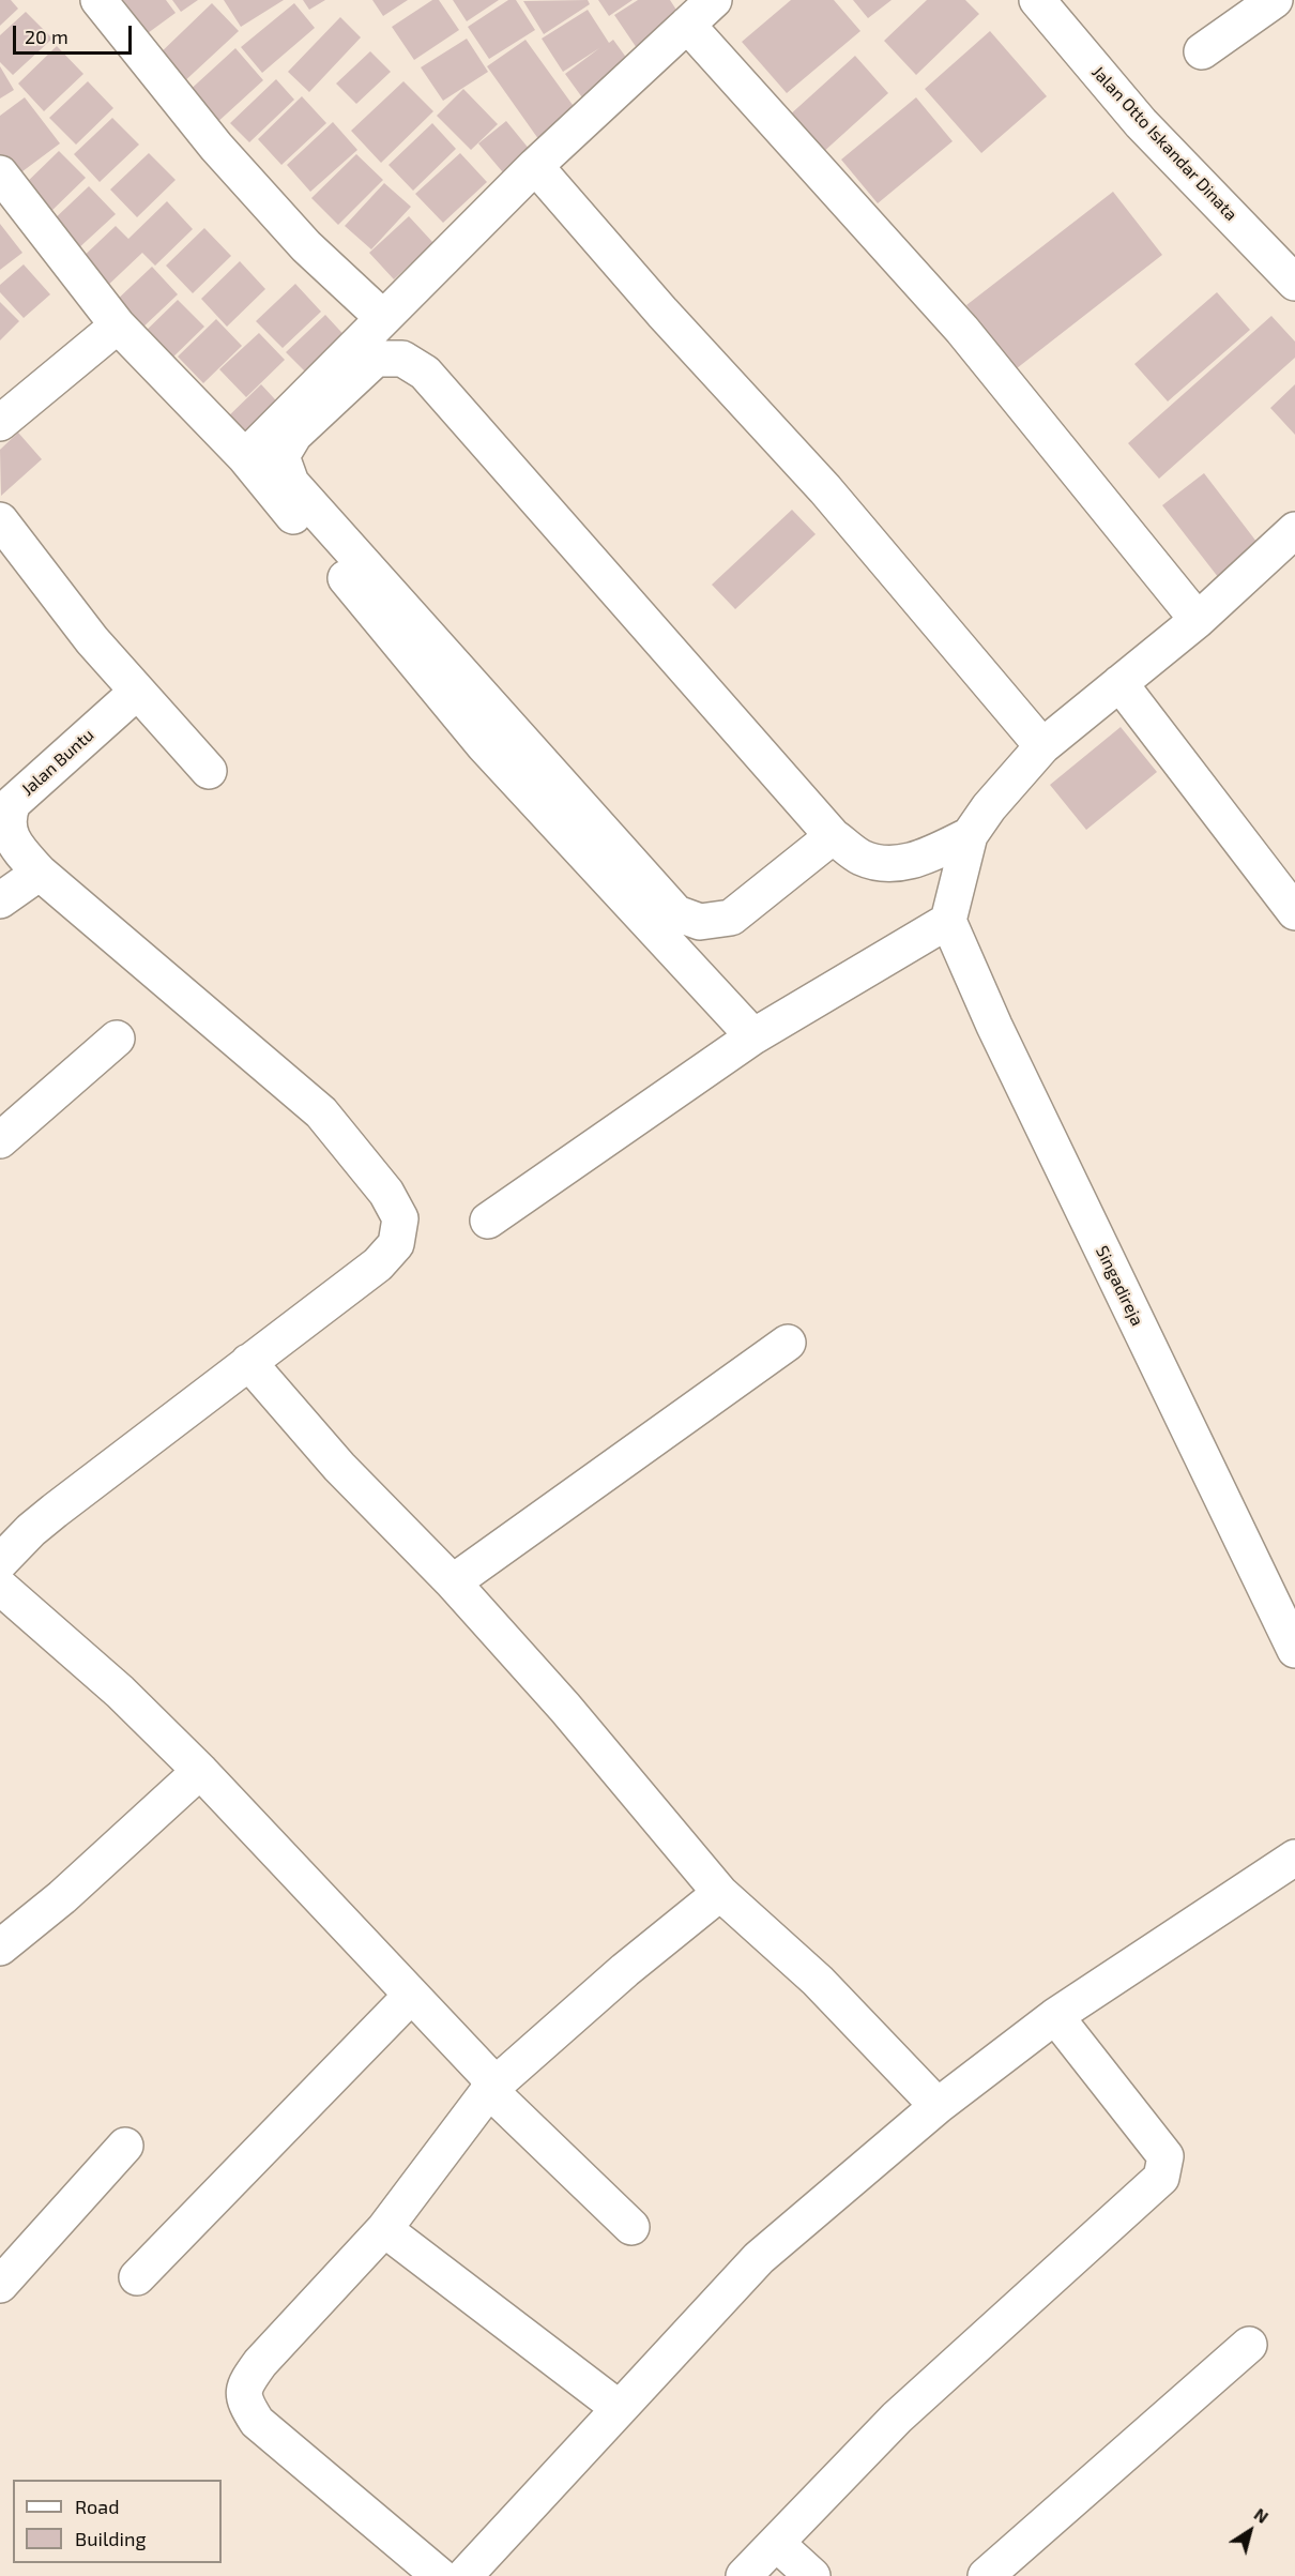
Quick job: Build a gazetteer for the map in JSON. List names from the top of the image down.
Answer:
{
  "streets": {
    "street": ["Jalan Otto Iskandar Dinata", "Jalan Buntu", "Singadireja"]
  },
  "legend": ["Road", "Building"],
  "scale_bar": "20 m",
  "north": "top right"
}
